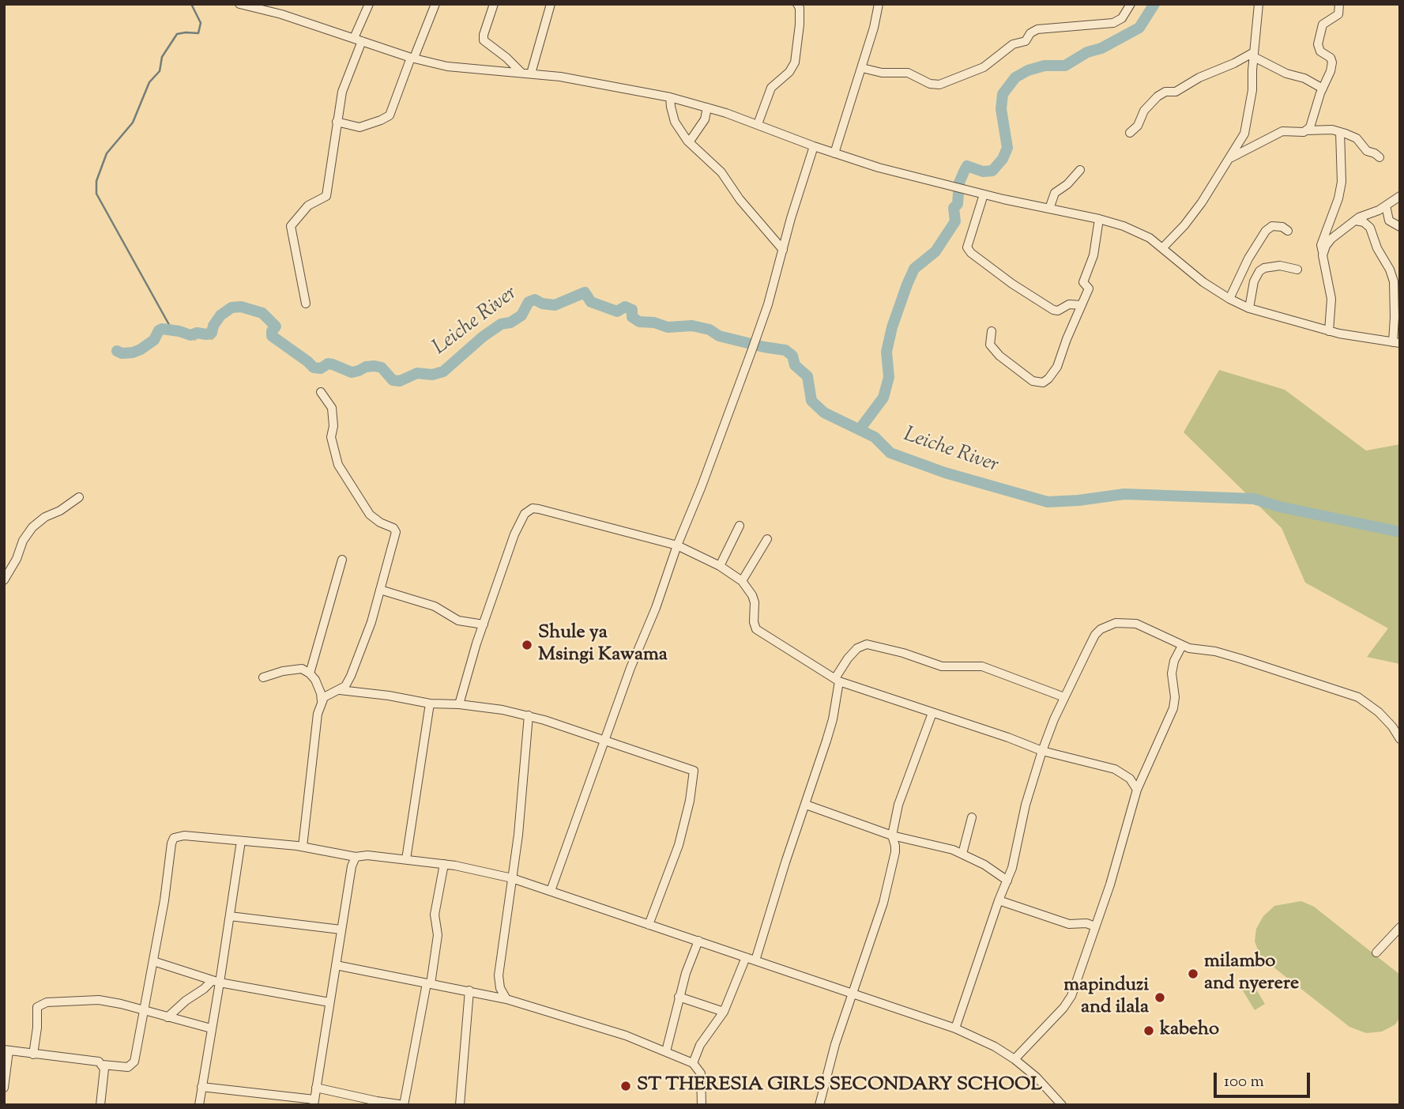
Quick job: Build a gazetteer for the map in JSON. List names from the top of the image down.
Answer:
{
  "water": ["Leiche River"],
  "places": [
    "Shule ya Msingi Kawama",
    "milambo and nyerere",
    "mapinduzi and ilala",
    "kabeho",
    "ST THERESIA GIRLS SECONDARY SCHOOL"
  ],
  "scale_bar": "100 m"
}
